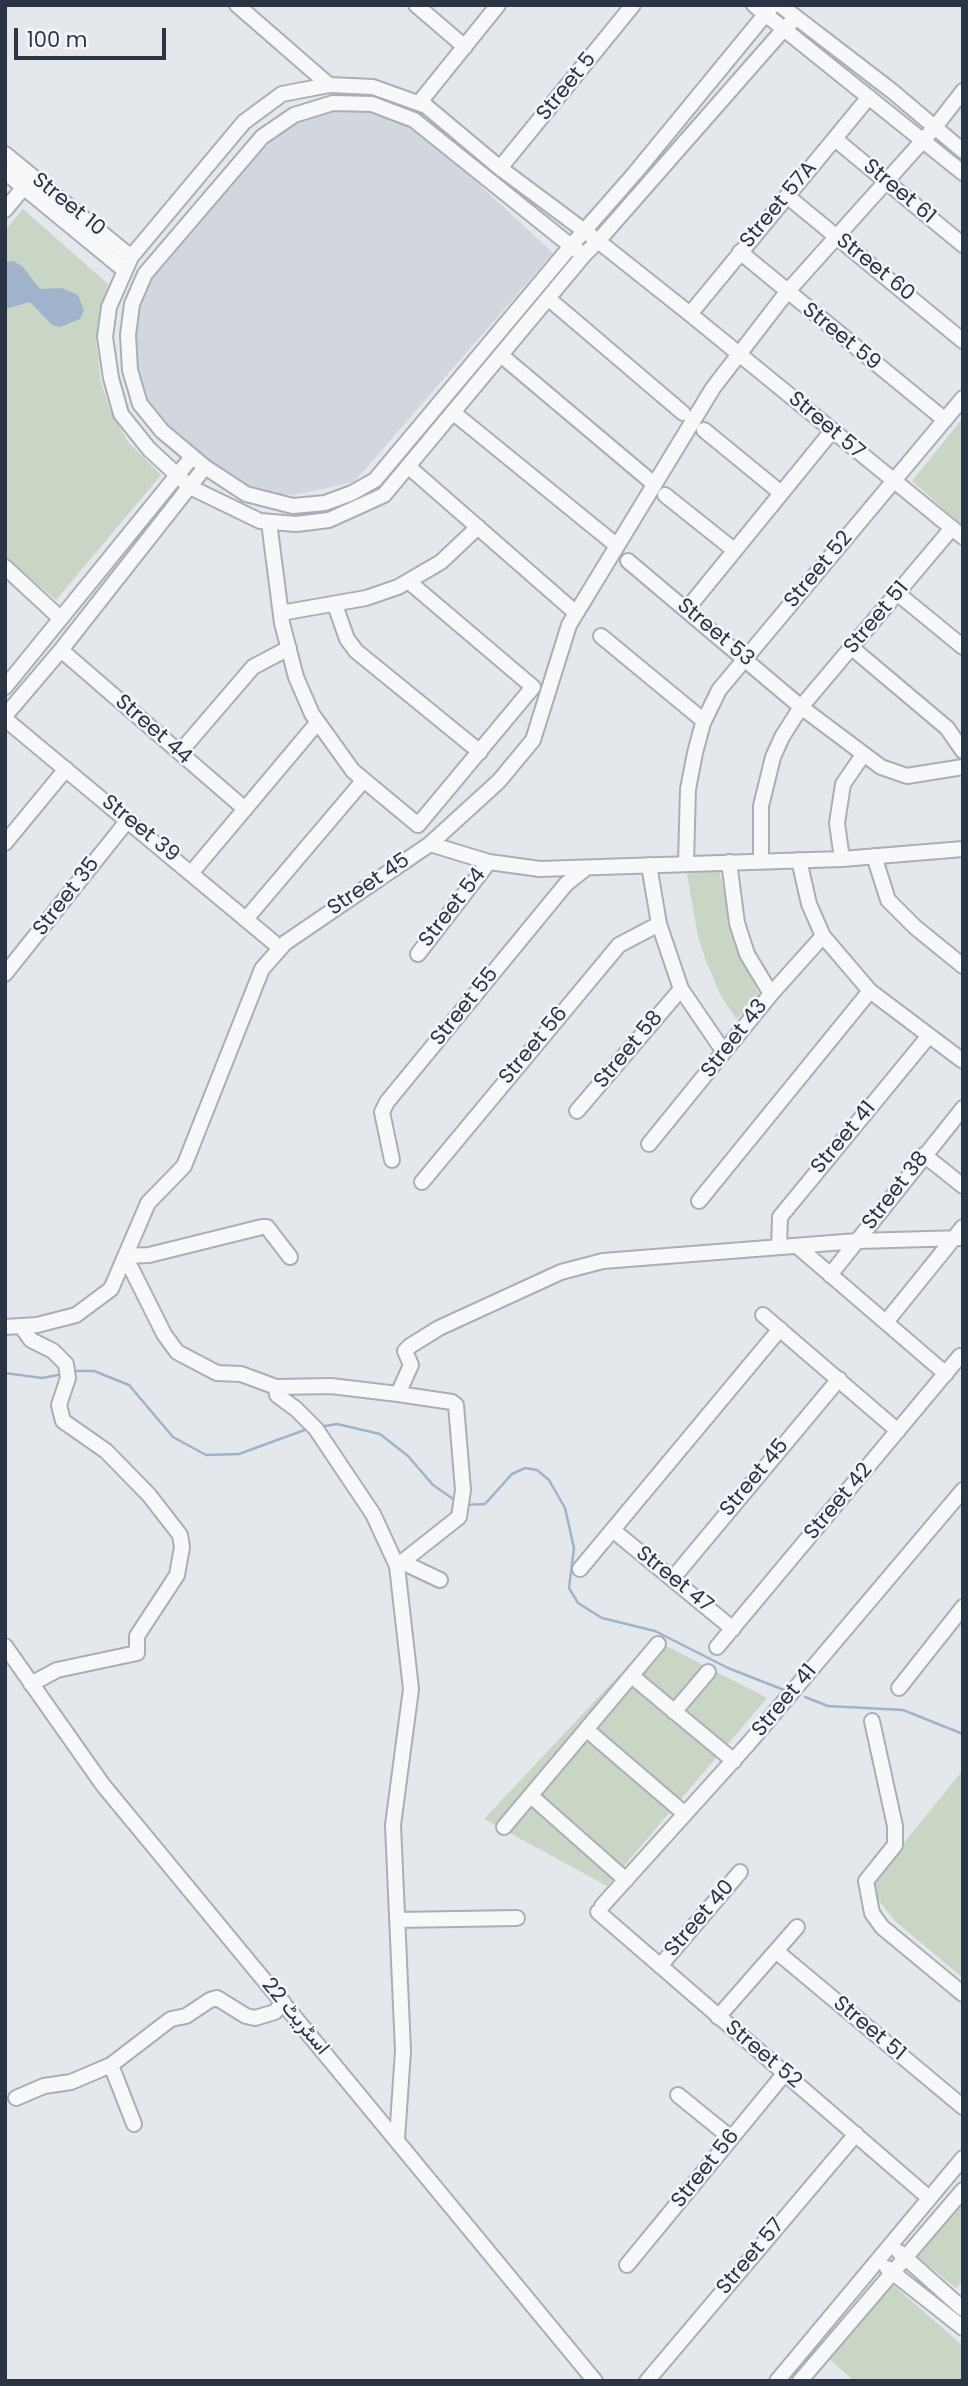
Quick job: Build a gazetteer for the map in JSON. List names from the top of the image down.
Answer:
{
  "streets": {
    "street": [
      "Street 5",
      "Street 61",
      "Street 10",
      "Street 57A",
      "Street 60",
      "Street 59",
      "Street 57",
      "Street 52",
      "Street 51",
      "Street 53",
      "Street 44",
      "Street 39",
      "Street 45",
      "Street 35",
      "Street 54",
      "Street 55",
      "Street 43",
      "Street 56",
      "Street 58",
      "Street 41",
      "Street 38",
      "Street 42",
      "Street 47",
      "Street 40",
      "اسٹریٹ 22"
    ]
  },
  "crossings": [
    ["Street 5", "Street 57"],
    ["Street 61", "Street 57A"],
    ["Street 10", "Street 57"],
    ["Street 57A", "Street 60"],
    ["Street 57A", "Street 59"],
    ["Street 57A", "Street 57"],
    ["Street 57", "Street 52"],
    ["Street 57", "Street 51"],
    ["Street 52", "Street 53"],
    ["Street 52", "Street 45"],
    ["Street 52", "Street 56"],
    ["Street 52", "Street 41"],
    ["Street 52", "Street 40"],
    ["Street 51", "Street 53"],
    ["Street 51", "Street 45"],
    ["Street 39", "Street 35"],
    ["Street 45", "Street 54"],
    ["Street 45", "Street 55"],
    ["Street 45", "Street 47"],
    ["Street 42", "Street 47"]
  ],
  "scale_bar": "100 m"
}
